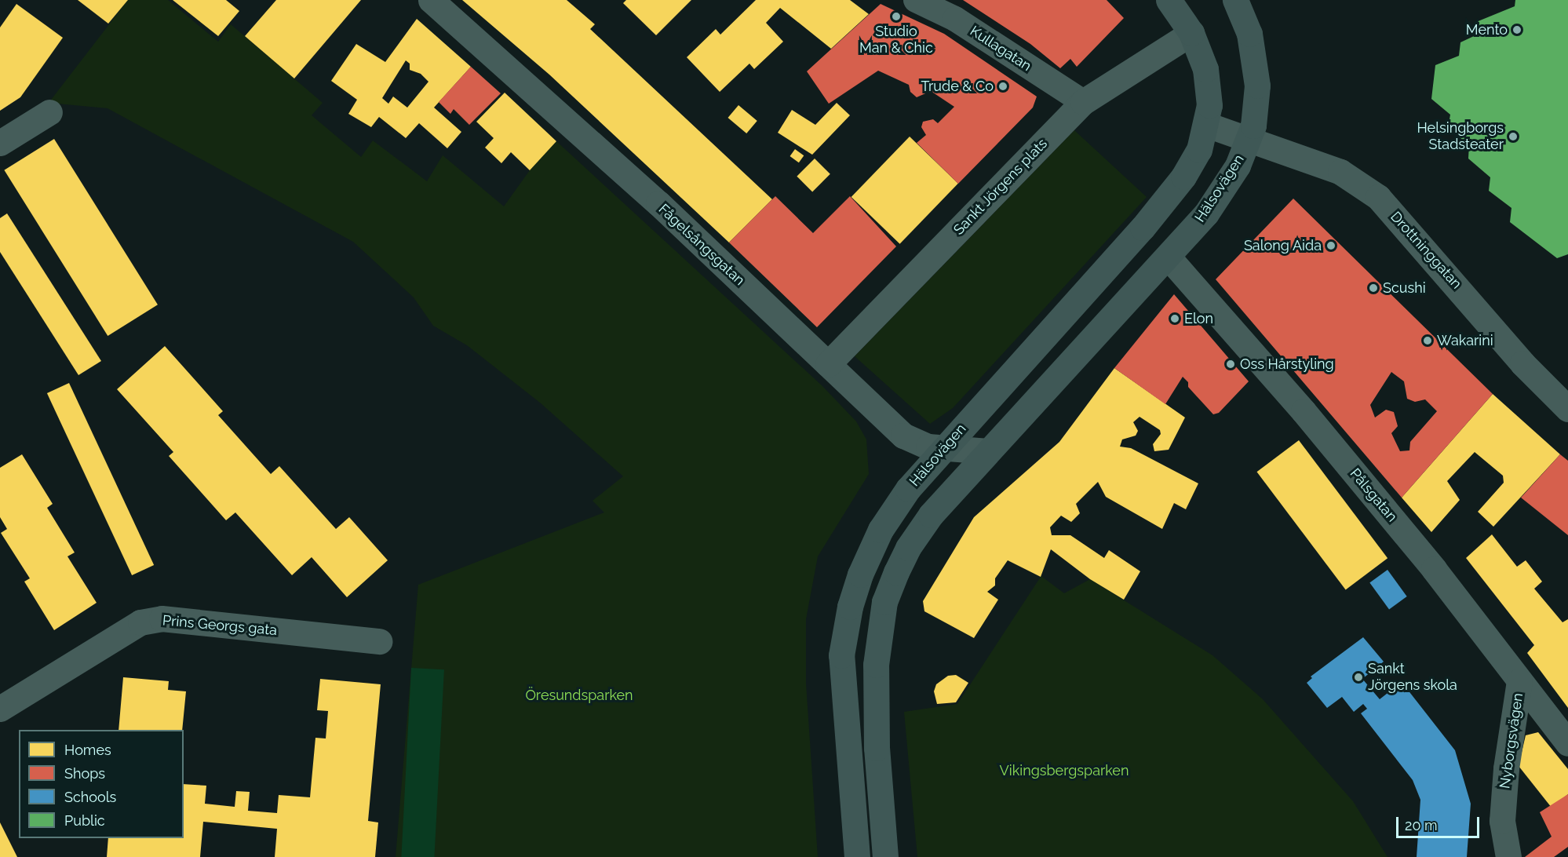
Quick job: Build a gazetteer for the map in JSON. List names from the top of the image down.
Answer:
{
  "streets": {
    "main road": ["Hälsovägen"],
    "street": [
      "Kullagatan",
      "Sankt Jörgens plats",
      "Fågelsångsgatan",
      "Drottninggatan",
      "Pålsgatan",
      "Prins Georgs gata",
      "Nyborgsvägen"
    ]
  },
  "crossings": [
    ["Kullagatan", "Sankt Jörgens plats"],
    ["Sankt Jörgens plats", "Fågelsångsgatan"],
    ["Hälsovägen", "Fågelsångsgatan"],
    ["Hälsovägen", "Drottninggatan"],
    ["Hälsovägen", "Pålsgatan"],
    ["Pålsgatan", "Nyborgsvägen"]
  ],
  "parks": ["Öresundsparken", "Vikingsbergsparken"],
  "places": [
    "Studio Man & Chic",
    "Mento",
    "Trude & Co",
    "Helsingborgs Stadsteater",
    "Salong Aida",
    "Scushi",
    "Elon",
    "Wakarini",
    "Oss Hårstyling",
    "Sankt Jörgens skola"
  ],
  "legend": [
    "Homes",
    "Shops",
    "Schools",
    "Public"
  ],
  "scale_bar": "20 m"
}
